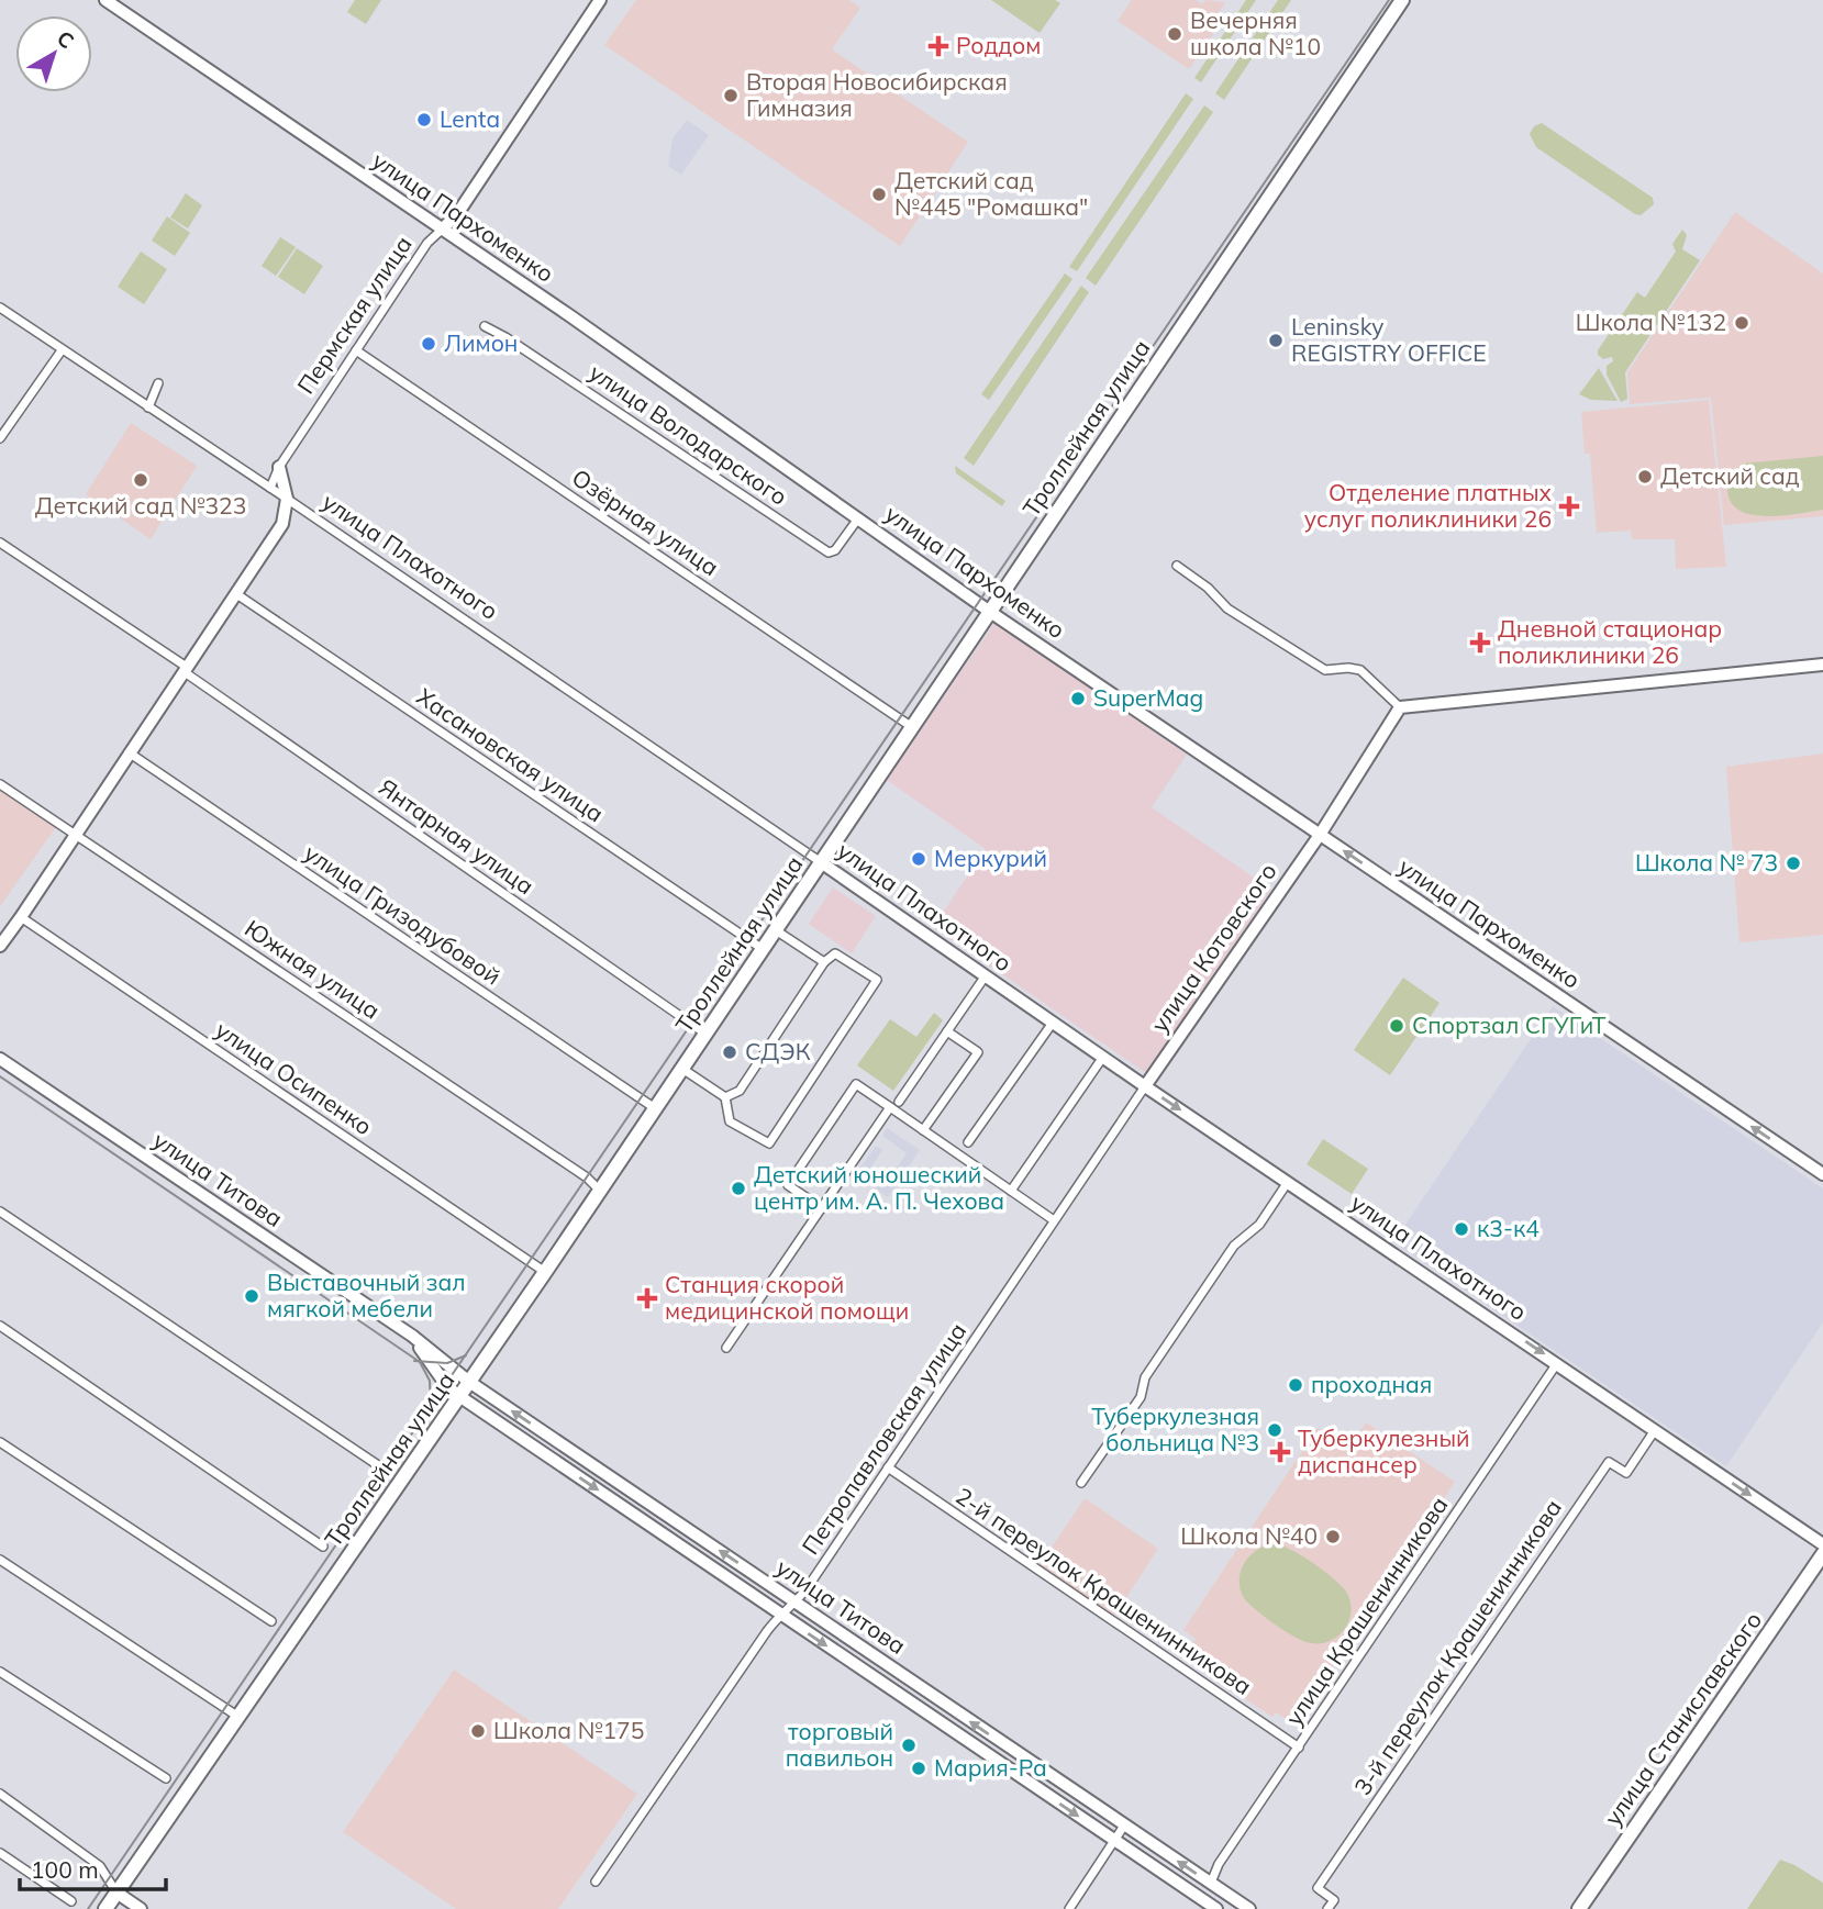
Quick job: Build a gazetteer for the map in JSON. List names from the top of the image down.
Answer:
{
  "streets": {
    "main road": ["Троллейная улица", "улица Станиславского"],
    "street": [
      "улица Пархоменко",
      "Пермская улица",
      "улица Володарского",
      "Озёрная улица",
      "улица Плахотного",
      "Хасановская улица",
      "Янтарная улица",
      "улица Гризодубовой",
      "улица Котовского",
      "Южная улица",
      "улица Осипенко",
      "улица Титова",
      "Петропавловская улица",
      "2-й переулок Крашенинникова",
      "улица Крашенинникова",
      "3-й переулок Крашенинникова"
    ]
  },
  "crossings": [
    ["улица Пархоменко", "Пермская улица"],
    ["улица Пархоменко", "Троллейная улица"],
    ["улица Пархоменко", "улица Володарского"],
    ["улица Пархоменко", "улица Котовского"],
    ["Пермская улица", "Озёрная улица"],
    ["Пермская улица", "улица Плахотного"],
    ["Троллейная улица", "Озёрная улица"],
    ["Троллейная улица", "улица Плахотного"],
    ["Троллейная улица", "Хасановская улица"],
    ["Троллейная улица", "Янтарная улица"],
    ["Троллейная улица", "улица Гризодубовой"],
    ["Троллейная улица", "Южная улица"],
    ["Троллейная улица", "улица Осипенко"],
    ["Троллейная улица", "улица Титова"],
    ["улица Плахотного", "улица Котовского"],
    ["улица Плахотного", "Петропавловская улица"],
    ["улица Плахотного", "улица Крашенинникова"],
    ["улица Плахотного", "3-й переулок Крашенинникова"],
    ["улица Котовского", "Петропавловская улица"],
    ["улица Титова", "Петропавловская улица"],
    ["улица Титова", "улица Крашенинникова"],
    ["Петропавловская улица", "2-й переулок Крашенинникова"],
    ["2-й переулок Крашенинникова", "улица Крашенинникова"]
  ],
  "places": {
    "other": [
      "Вечерняя школа №10",
      "Вторая Новосибирская Гимназия",
      "Lenta",
      "Детский сад №445 \"Ромашка\"",
      "Школа №132",
      "Leninsky REGISTRY OFFICE",
      "Лимон",
      "Детский сад",
      "Детский сад №323",
      "SuperMag",
      "Меркурий",
      "Школа № 73",
      "Спортзал СГУГиТ",
      "СДЭК",
      "Детский юношеский центр им. А. П. Чехова",
      "к3-к4",
      "Выставочный зал мягкой мебели",
      "проходная",
      "Туберкулезная больница №3",
      "Школа №40",
      "Школа №175",
      "торговый павильон",
      "Мария-Ра"
    ],
    "health": [
      "Роддом",
      "Отделение платных услуг поликлиники 26",
      "Дневной стационар поликлиники 26",
      "Станция скорой медицинской помощи",
      "Туберкулезный диспансер"
    ]
  },
  "scale_bar": "100 m",
  "north": "top right"
}
